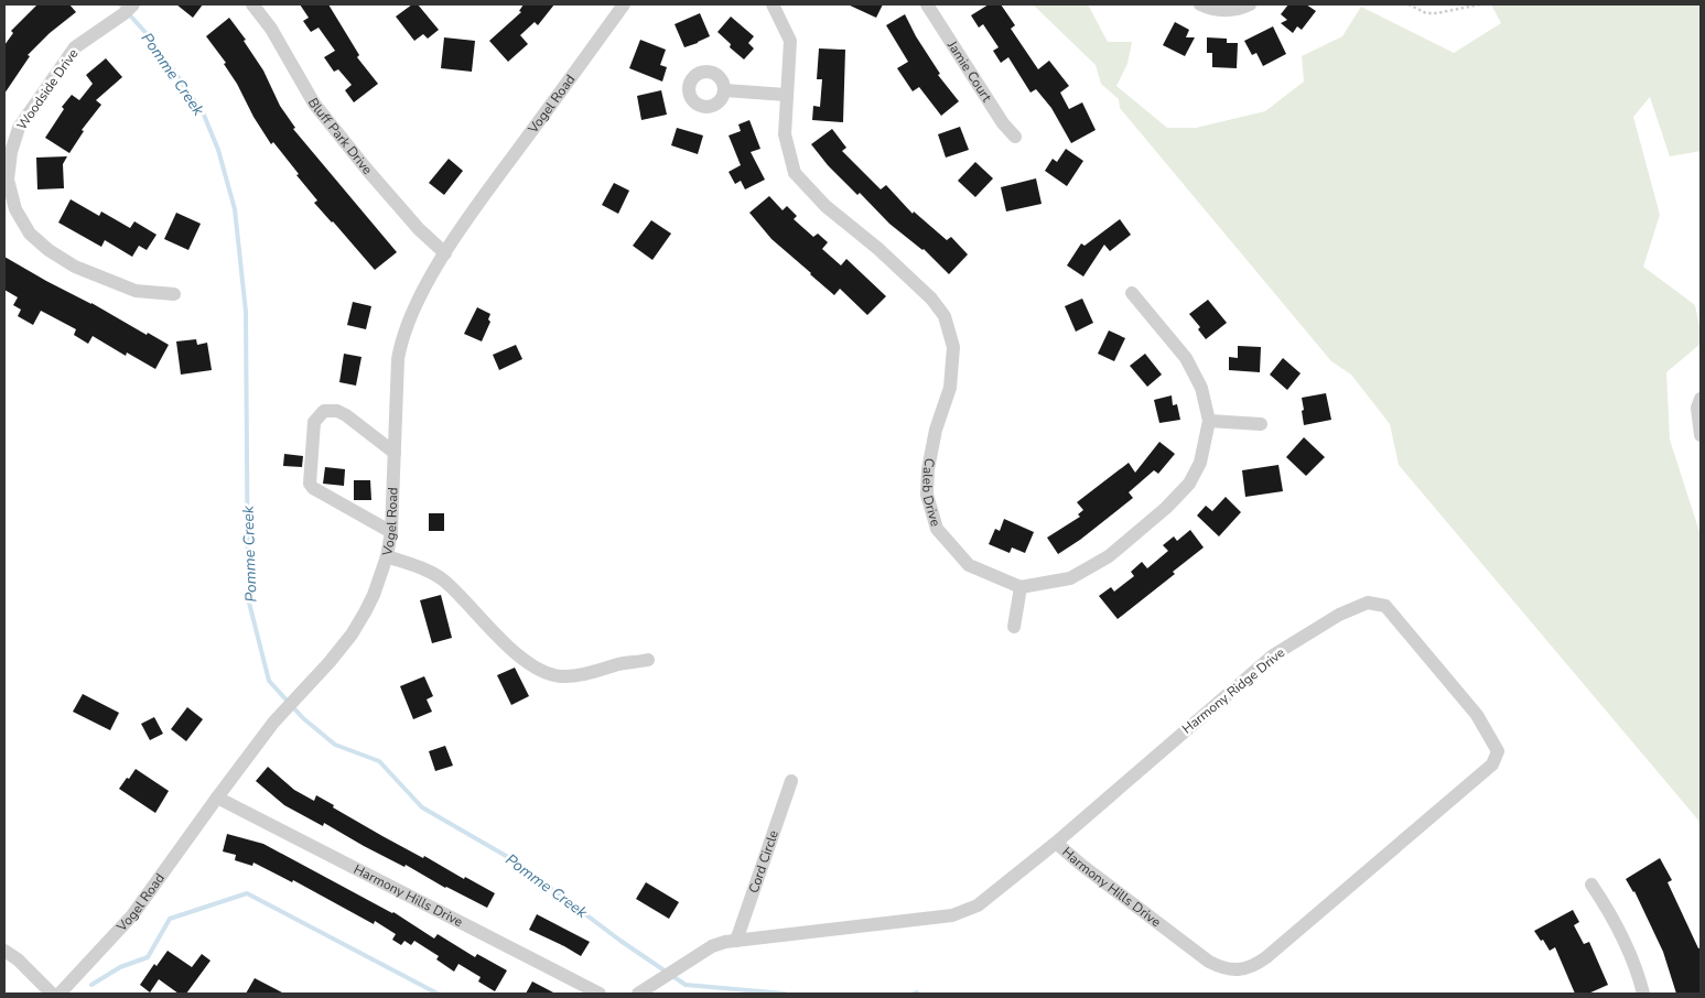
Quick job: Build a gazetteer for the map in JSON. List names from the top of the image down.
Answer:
{
  "streets": {
    "street": [
      "Jamie Court",
      "Woodside Drive",
      "Vogel Road",
      "Bluff Park Drive",
      "Caleb Drive",
      "Harmony Ridge Drive",
      "Cord Circle",
      "Harmony Hills Drive"
    ]
  },
  "crossings": [
    ["Vogel Road", "Bluff Park Drive"],
    ["Vogel Road", "Harmony Hills Drive"],
    ["Harmony Ridge Drive", "Harmony Hills Drive"],
    ["Cord Circle", "Harmony Hills Drive"]
  ],
  "water": ["Pomme Creek"]
}
